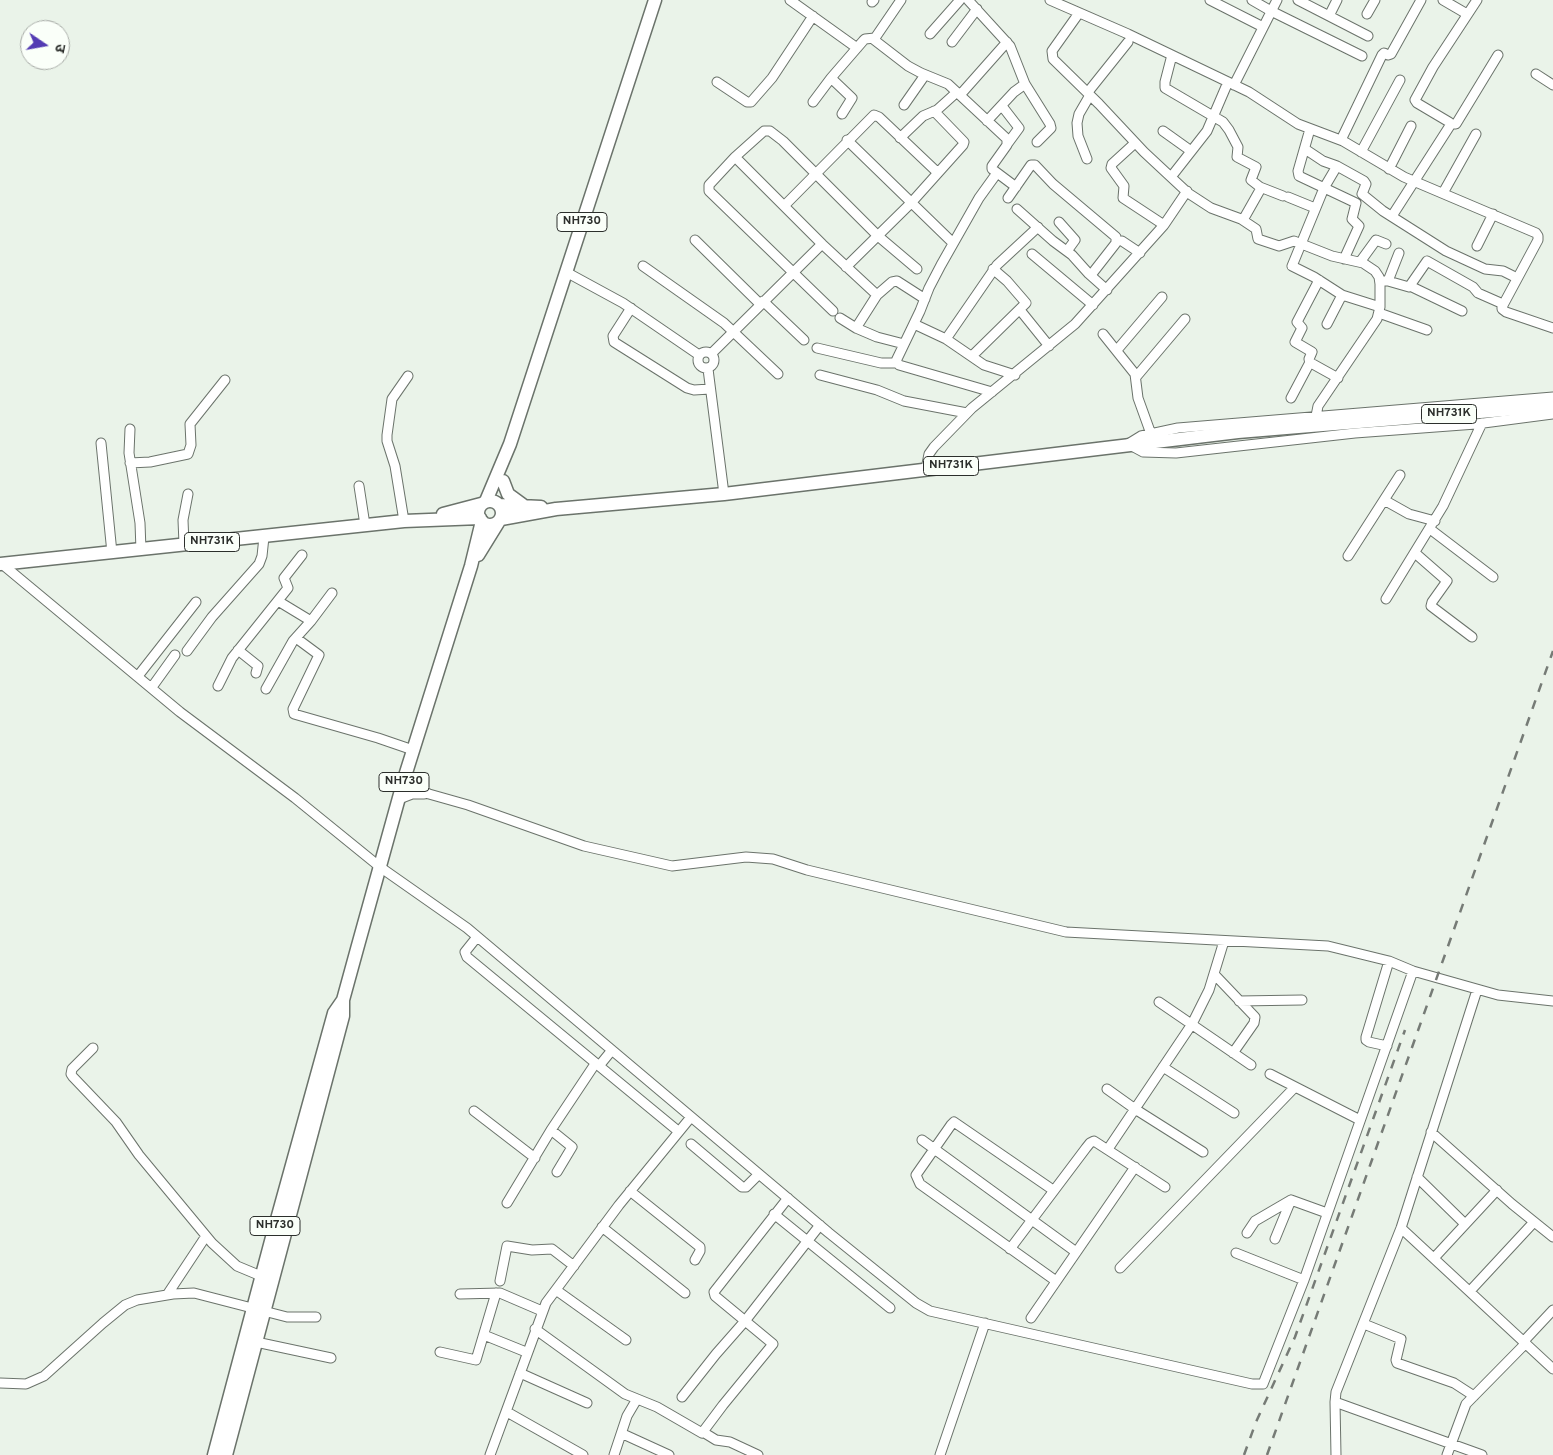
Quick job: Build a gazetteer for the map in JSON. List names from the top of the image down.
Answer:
{
  "streets": {
    "highway": ["NH730", "NH731K"]
  },
  "crossings": [
    ["NH730", "NH731K"]
  ],
  "north": "right"
}
